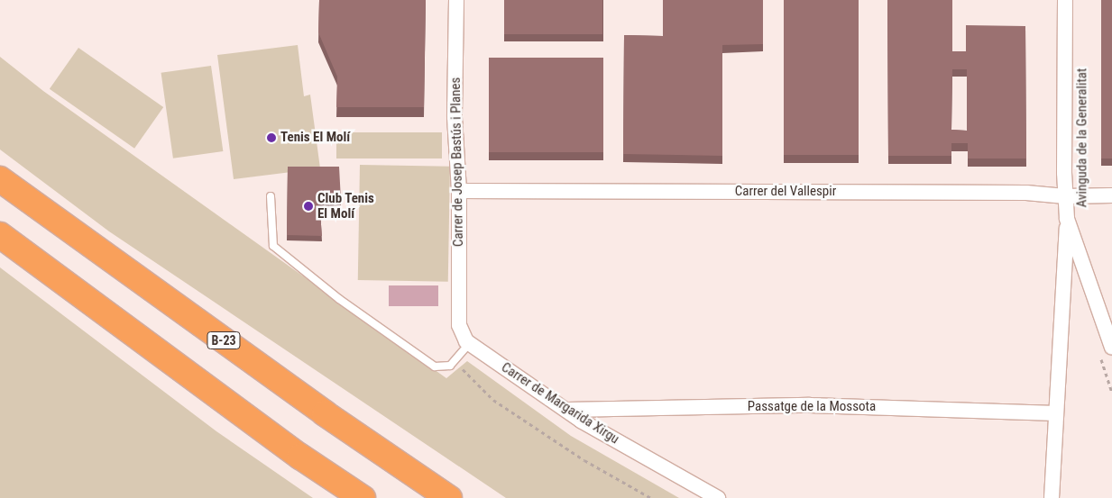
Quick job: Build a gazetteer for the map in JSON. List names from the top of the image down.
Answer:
{
  "streets": {
    "highway": ["B-23"],
    "street": [
      "Avinguda de la Generalitat",
      "Carrer de Josep Bastús i Planes",
      "Carrer del Vallespir",
      "Carrer de Margarida Xirgu",
      "Passatge de la Mossota"
    ]
  },
  "crossings": [
    ["Avinguda de la Generalitat", "Carrer del Vallespir"],
    ["Avinguda de la Generalitat", "Passatge de la Mossota"],
    ["Carrer de Josep Bastús i Planes", "Carrer del Vallespir"],
    ["Carrer de Josep Bastús i Planes", "Carrer de Margarida Xirgu"],
    ["Carrer de Margarida Xirgu", "Passatge de la Mossota"]
  ],
  "places": ["Tenis El Molí", "Club Tenis El Molí"]
}
